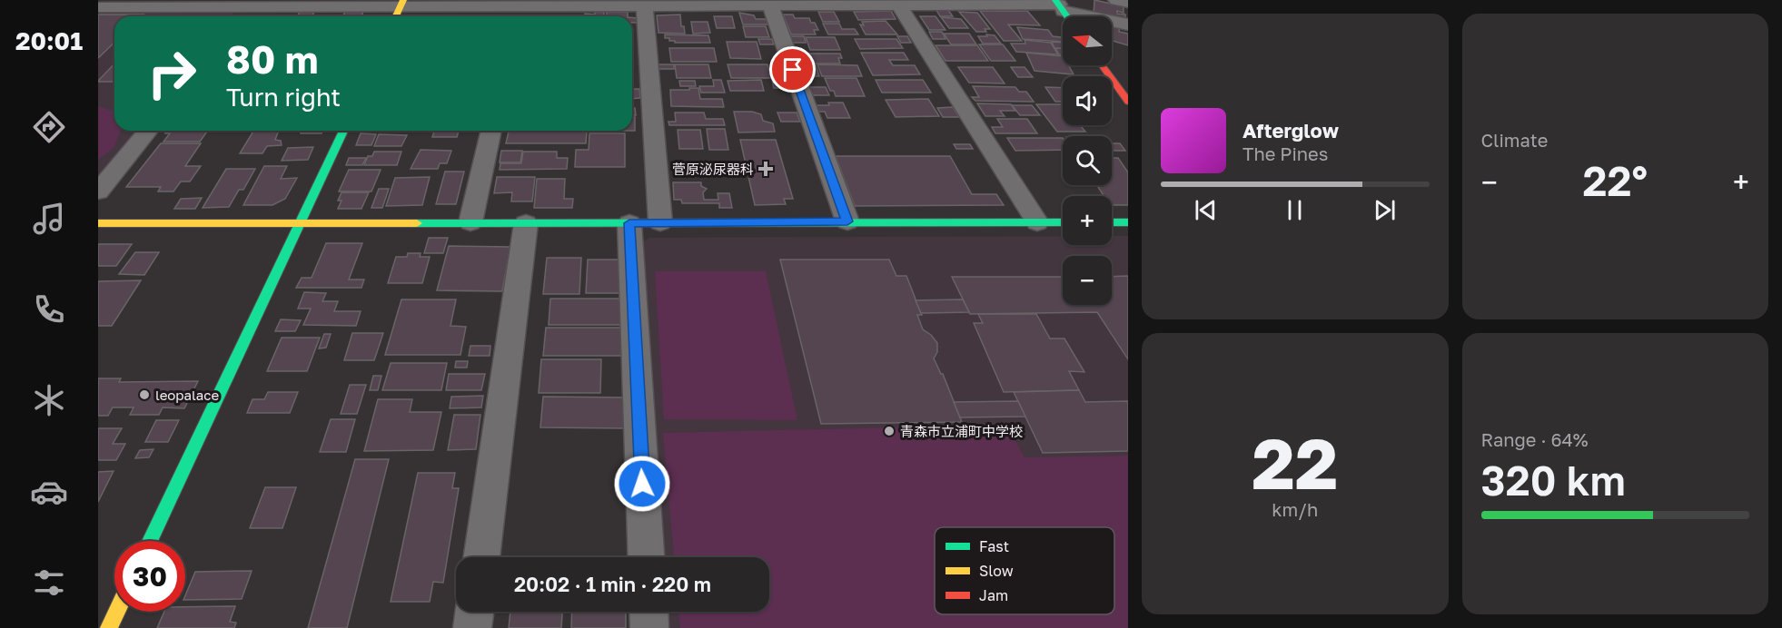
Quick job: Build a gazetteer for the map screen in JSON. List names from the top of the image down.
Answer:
{
  "places": {
    "health": ["菅原泌尿器科"],
    "other": ["leopalace", "青森市立浦町中学校"]
  },
  "legend": ["Fast", "Slow", "Jam"],
  "north": "left",
  "page": {
    "tabs": "20:01",
    "tile": [
      "Climate",
      ["22", "km/h"],
      ["Range · 64%", "320 km"]
    ],
    "map_buttons": ["+", "−"],
    "turn": ["80 m", "Turn right"],
    "song": ["Afterglow", "The Pines"],
    "heat": ["−", "22°", "+"],
    "limit": "30",
    "trip": "20:02 · 1 min · 220 m"
  }
}
